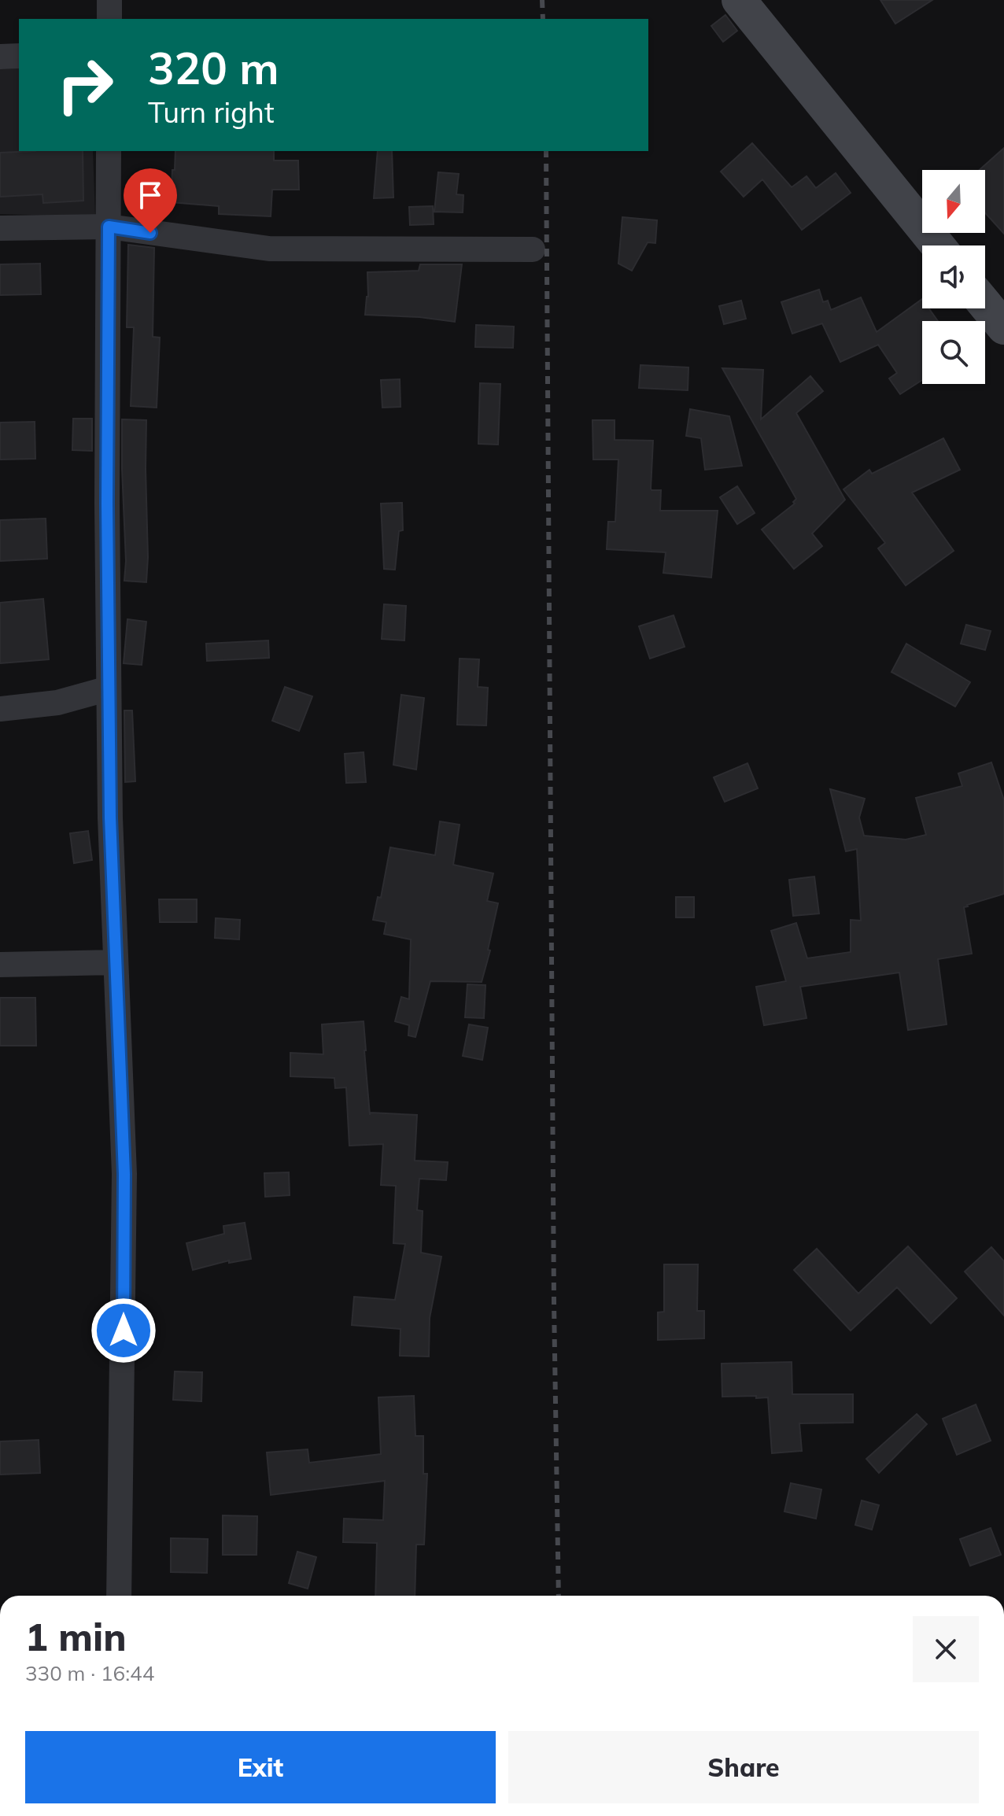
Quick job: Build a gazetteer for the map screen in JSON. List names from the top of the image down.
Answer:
{
  "north": "bottom",
  "page": {
    "turn": ["320 m", "Turn right"],
    "heading": ["1 min", "330 m · 16:44"],
    "buttons": ["Exit", "Share"]
  }
}
